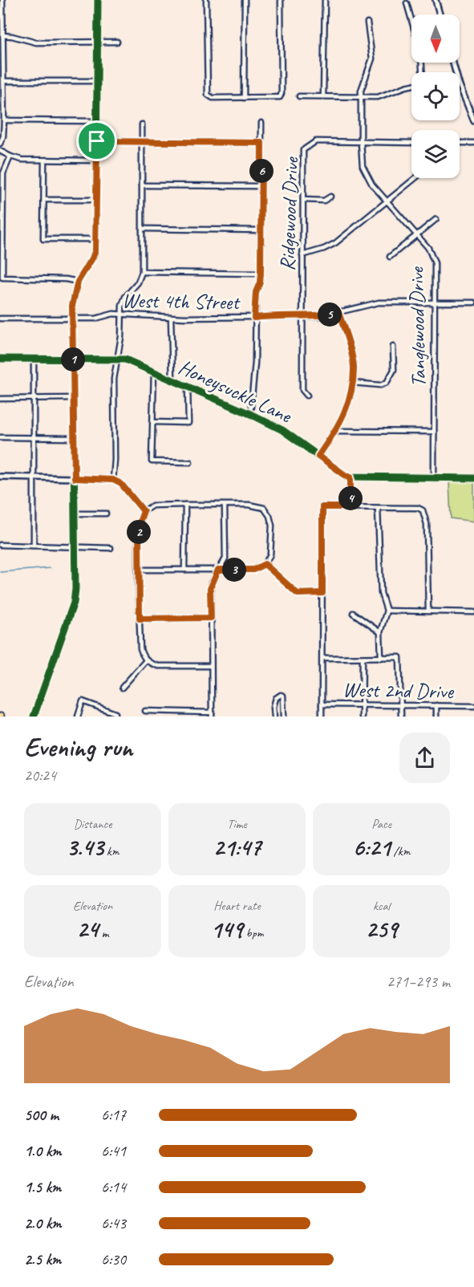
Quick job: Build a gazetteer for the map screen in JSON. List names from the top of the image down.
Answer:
{
  "streets": {
    "street": [
      "Ridgewood Drive",
      "West 4th Street",
      "Tanglewood Drive",
      "Honeysuckle Lane",
      "West 2nd Drive"
    ]
  },
  "crossings": [
    ["Ridgewood Drive", "West 4th Street"],
    ["Ridgewood Drive", "Tanglewood Drive"],
    ["West 4th Street", "Tanglewood Drive"],
    ["Tanglewood Drive", "Honeysuckle Lane"]
  ],
  "north": "bottom",
  "page": {
    "pins": [
      "6",
      "5",
      "1",
      "4",
      "2",
      "3"
    ],
    "heading": ["Evening run", "20:24"],
    "stats": [
      ["Distance", "3.43 km"],
      ["Time", "21:47"],
      ["Pace", "6:21 /km"],
      ["Elevation", "24 m"],
      ["Heart rate", "149 bpm"],
      ["kcal", "259"]
    ],
    "chart": ["Elevation", "271–293 m"],
    "list": [
      {
        "name": "500 m",
        "note": "6:17"
      },
      {
        "name": "1.0 km",
        "note": "6:41"
      },
      {
        "name": "1.5 km",
        "note": "6:14"
      },
      {
        "name": "2.0 km",
        "note": "6:43"
      },
      {
        "name": "2.5 km",
        "note": "6:30"
      }
    ]
  }
}
